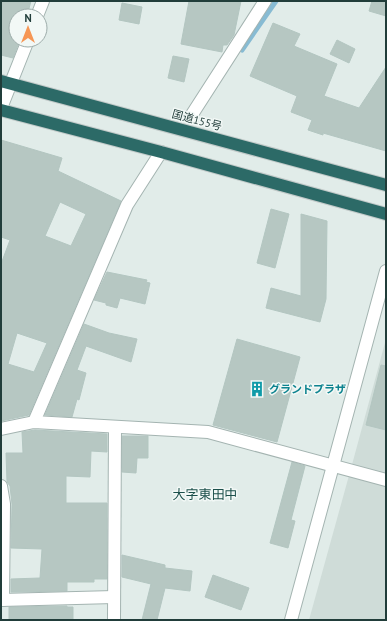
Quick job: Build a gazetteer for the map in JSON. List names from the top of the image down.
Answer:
{
  "streets": {
    "highway": ["国道155号"]
  },
  "districts": ["大字東田中"],
  "places": {
    "building": ["グランドプラザ"]
  },
  "north": "top"
}
